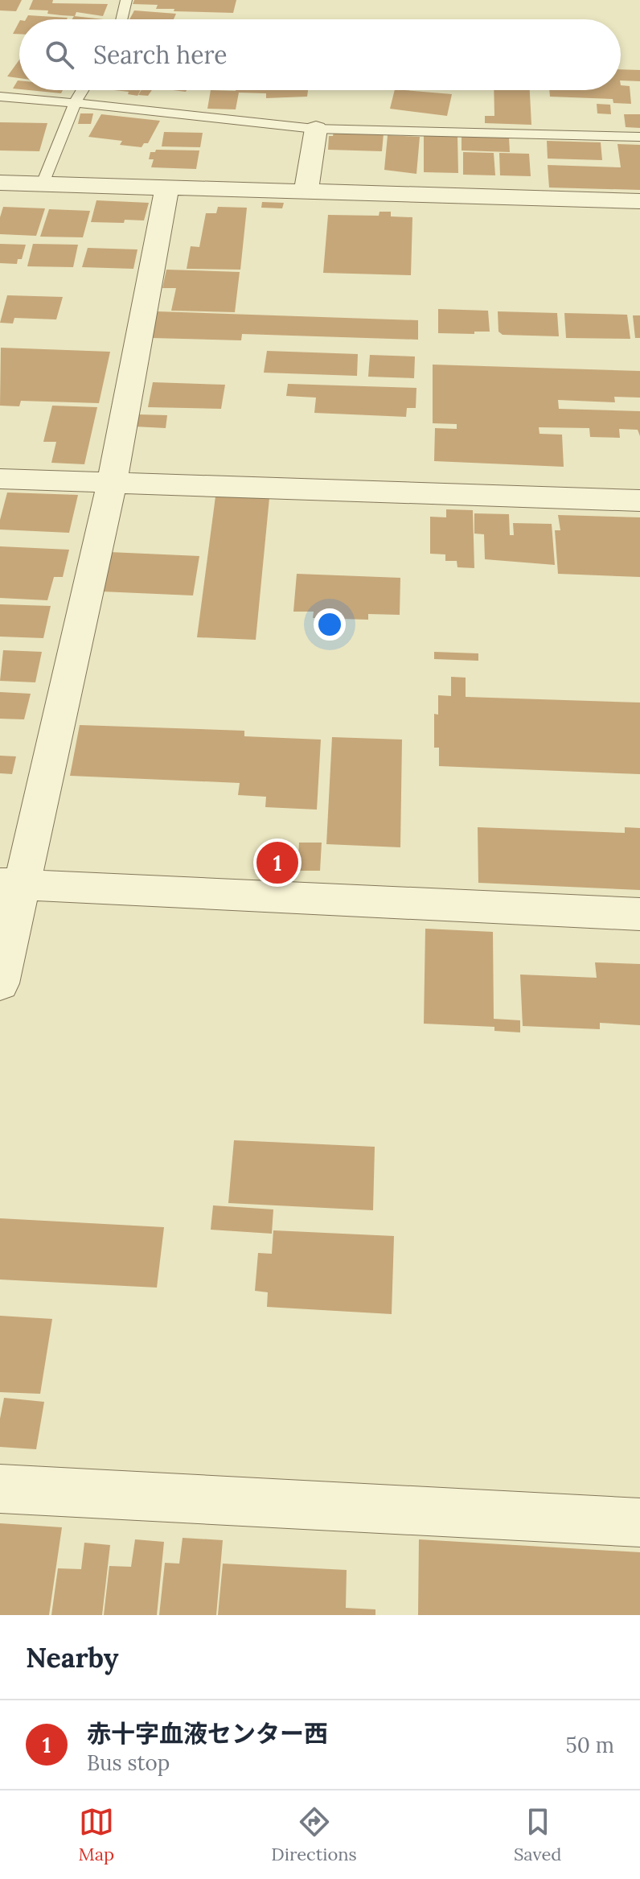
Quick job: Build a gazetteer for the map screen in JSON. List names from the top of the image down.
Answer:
{
  "page": {
    "search": "Search here",
    "pins": "1",
    "heading": "Nearby",
    "list": [
      {
        "mark": "1",
        "name": "赤十字血液センター西",
        "note": "Bus stop",
        "value": "50 m"
      }
    ],
    "nav": ["Map", "Directions", "Saved"]
  }
}
